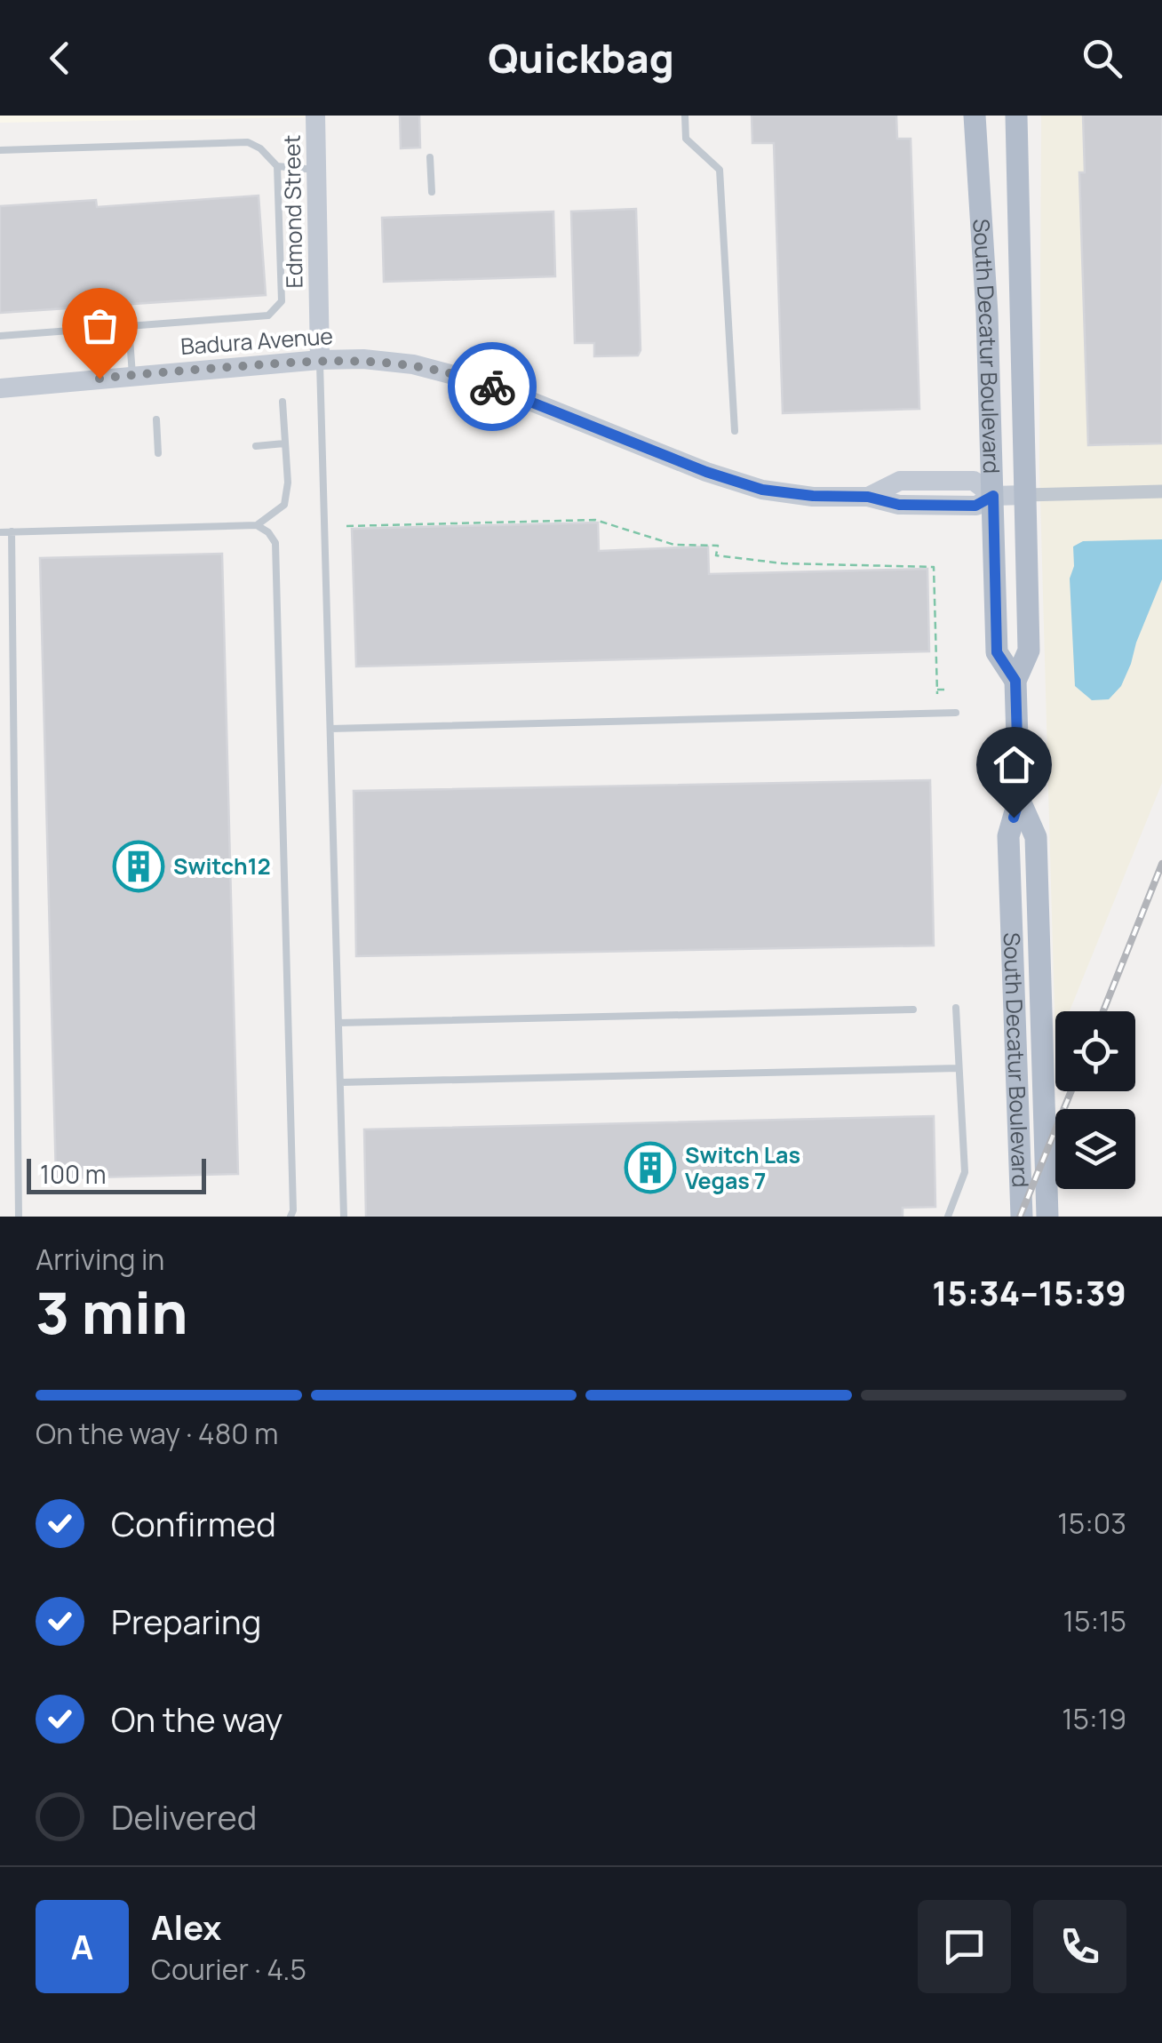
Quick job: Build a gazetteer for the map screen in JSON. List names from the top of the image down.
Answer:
{
  "streets": {
    "main road": ["Edmond Street", "Badura Avenue", "South Decatur Boulevard"]
  },
  "crossings": [
    ["Edmond Street", "Badura Avenue"],
    ["Badura Avenue", "South Decatur Boulevard"]
  ],
  "places": {
    "building": ["Switch12", "Switch Las Vegas 7"]
  },
  "scale_bar": "100 m",
  "page": {
    "header": "Quickbag",
    "scale": "100 m",
    "heading": ["3 min", "Arriving in", "15:34–15:39"],
    "panel": ["Alex", "Courier · 4.5"],
    "bar": "On the way · 480 m",
    "list": [
      ["Confirmed", "15:03"],
      ["Preparing", "15:15"],
      ["On the way", "15:19"],
      "Delivered"
    ],
    "round": "A"
  }
}
